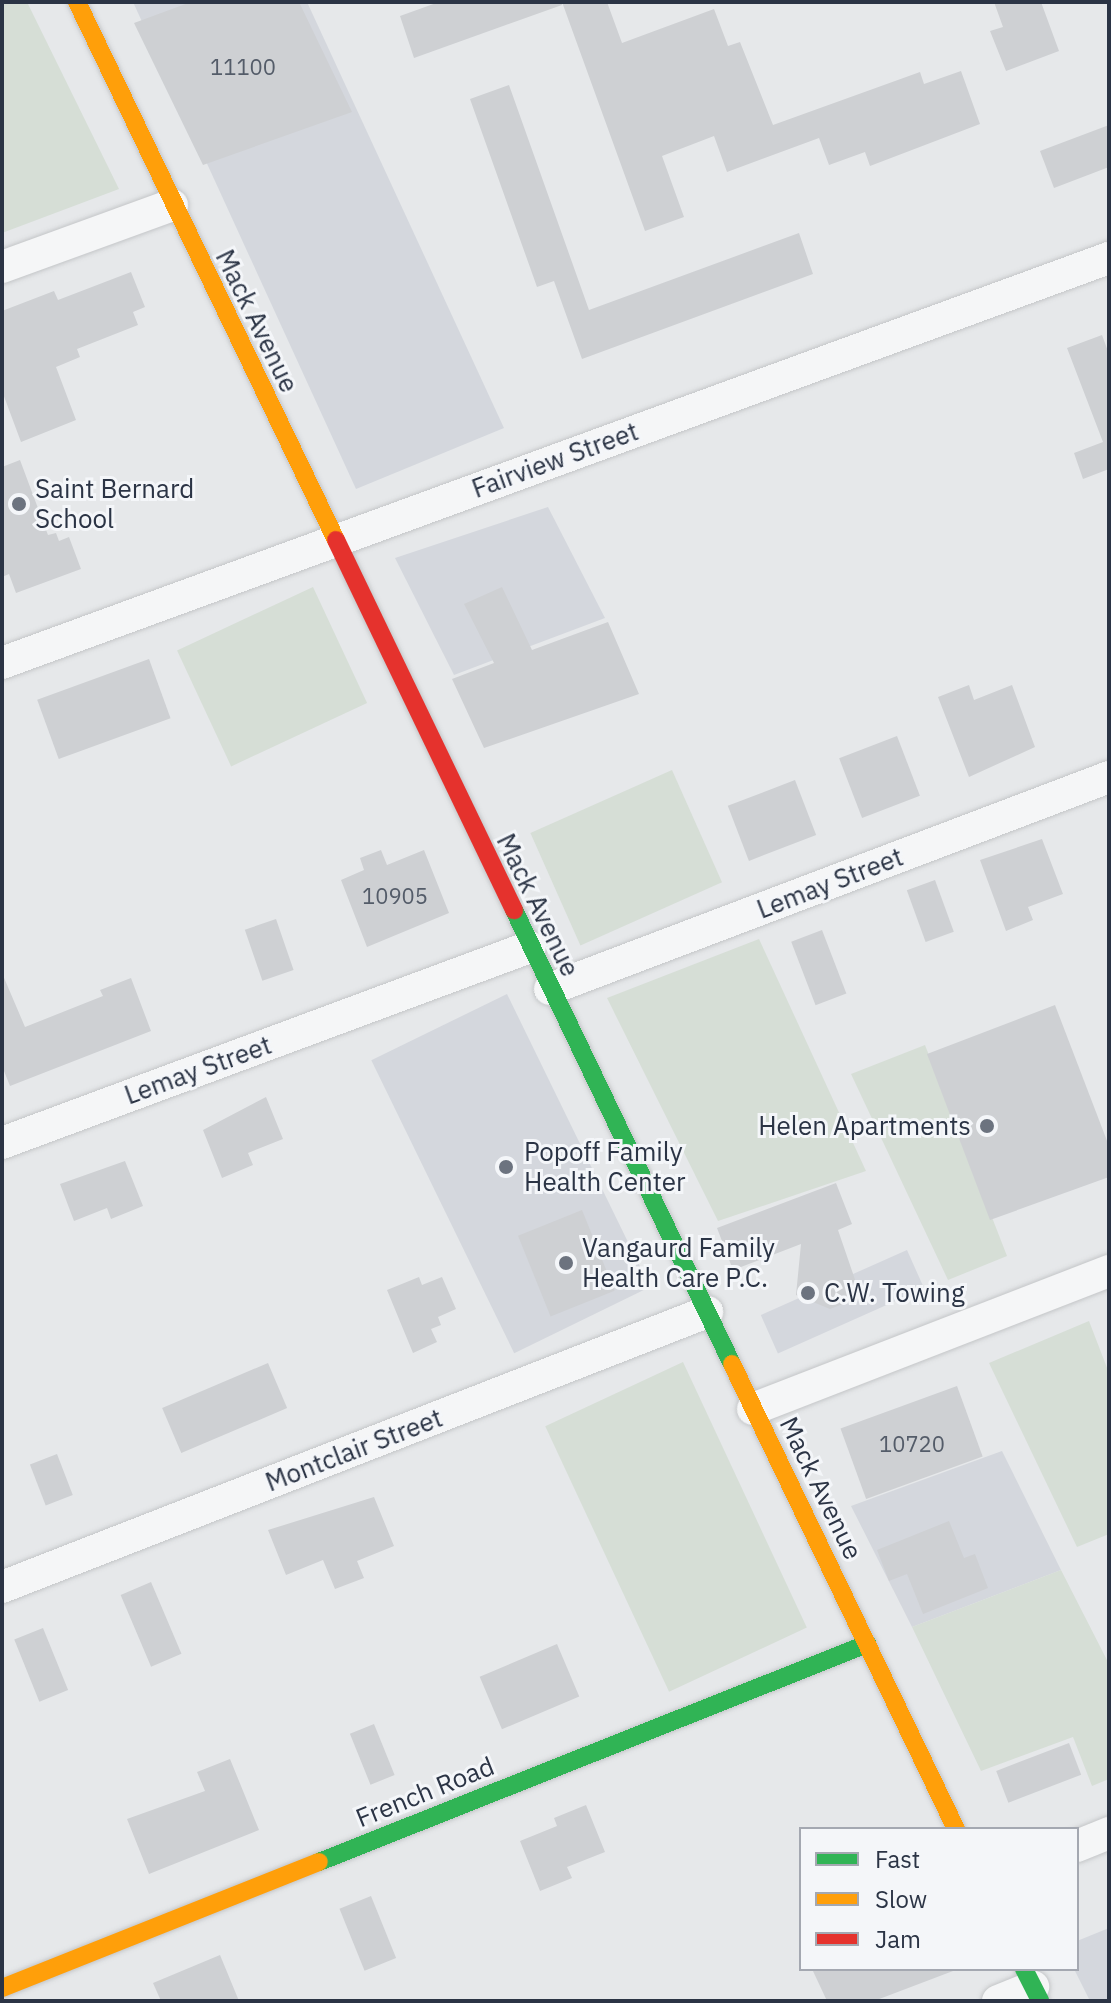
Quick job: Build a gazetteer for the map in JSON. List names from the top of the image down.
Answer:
{
  "streets": {
    "main road": ["Mack Avenue", "French Road"],
    "street": ["Fairview Street", "Lemay Street", "Montclair Street"]
  },
  "crossings": [
    ["Mack Avenue", "Fairview Street"],
    ["Mack Avenue", "Lemay Street"],
    ["Mack Avenue", "Montclair Street"],
    ["Mack Avenue", "French Road"]
  ],
  "places": [
    "Saint Bernard School",
    "Helen Apartments",
    "Popoff Family Health Center",
    "Vangaurd Family Health Care P.C.",
    "C.W. Towing"
  ],
  "house_numbers": ["11100", "10905", "10720"],
  "legend": ["Fast", "Slow", "Jam"]
}
